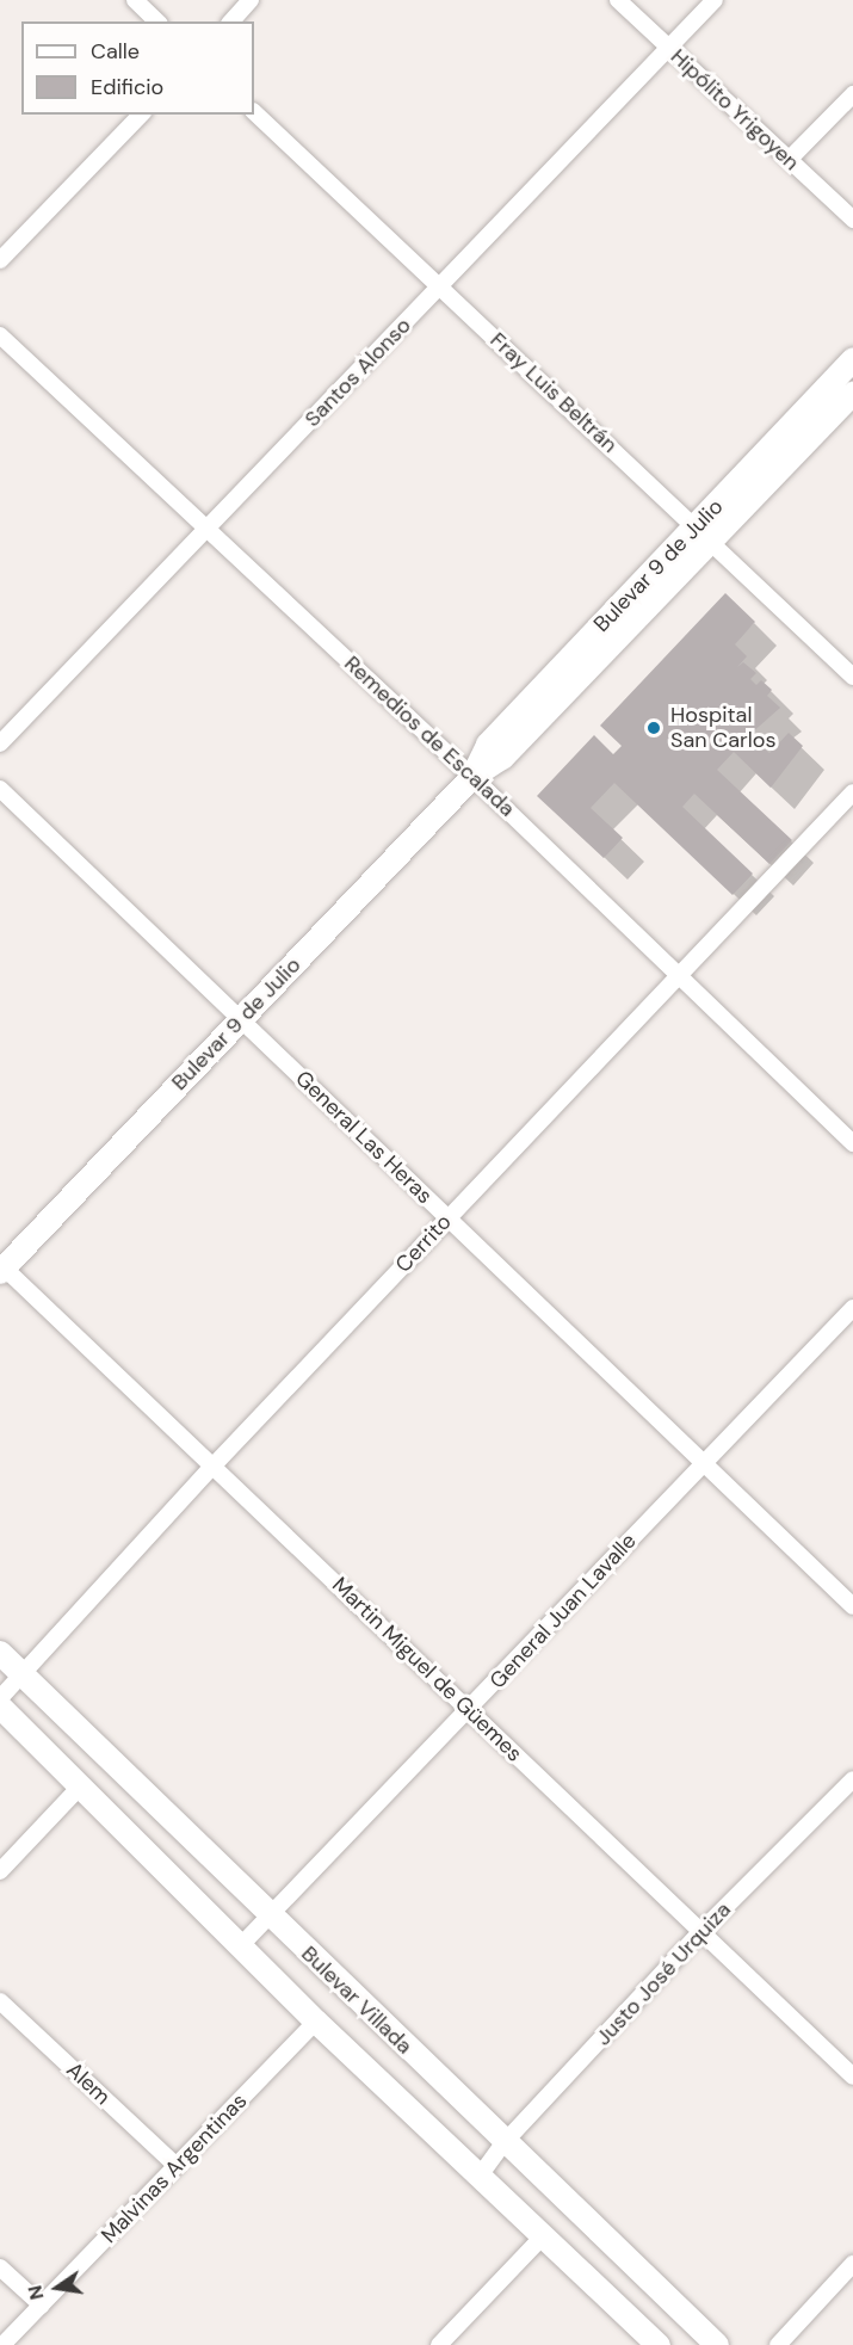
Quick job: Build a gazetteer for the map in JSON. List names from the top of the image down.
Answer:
{
  "streets": {
    "main road": ["Bulevar 9 de Julio", "Bulevar Villada"],
    "street": [
      "Hipólito Yrigoyen",
      "Santos Alonso",
      "Fray Luis Beltrán",
      "Remedios de Escalada",
      "General Las Heras",
      "Cerrito",
      "General Juan Lavalle",
      "Martin Miguel de Güemes",
      "Justo José Urquiza",
      "Alem",
      "Malvinas Argentinas"
    ]
  },
  "crossings": [
    ["Hipólito Yrigoyen", "Santos Alonso"],
    ["Santos Alonso", "Fray Luis Beltrán"],
    ["Santos Alonso", "Remedios de Escalada"],
    ["Fray Luis Beltrán", "Bulevar 9 de Julio"],
    ["Bulevar 9 de Julio", "Remedios de Escalada"],
    ["Bulevar 9 de Julio", "General Las Heras"],
    ["Bulevar 9 de Julio", "Martin Miguel de Güemes"],
    ["Remedios de Escalada", "Cerrito"],
    ["General Las Heras", "Cerrito"],
    ["General Las Heras", "General Juan Lavalle"],
    ["Cerrito", "Martin Miguel de Güemes"],
    ["Cerrito", "Bulevar Villada"],
    ["General Juan Lavalle", "Martin Miguel de Güemes"],
    ["General Juan Lavalle", "Bulevar Villada"],
    ["Martin Miguel de Güemes", "Justo José Urquiza"],
    ["Justo José Urquiza", "Bulevar Villada"],
    ["Bulevar Villada", "Malvinas Argentinas"],
    ["Alem", "Malvinas Argentinas"]
  ],
  "places": ["Hospital San Carlos"],
  "legend": ["Calle", "Edificio"],
  "north": "left"
}
